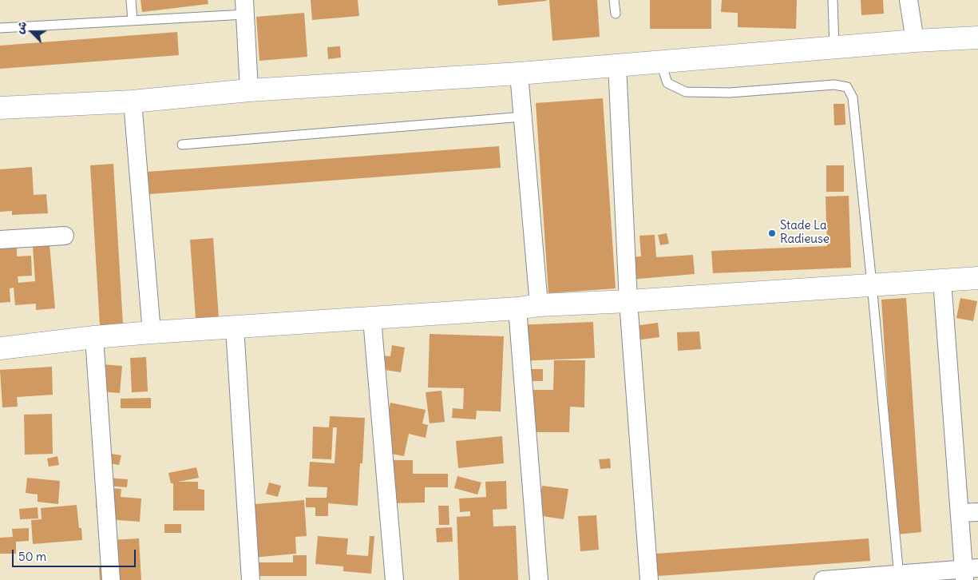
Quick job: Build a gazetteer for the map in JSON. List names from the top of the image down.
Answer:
{
  "places": ["Stade La Radieuse"],
  "scale_bar": "50 m",
  "north": "top left"
}
